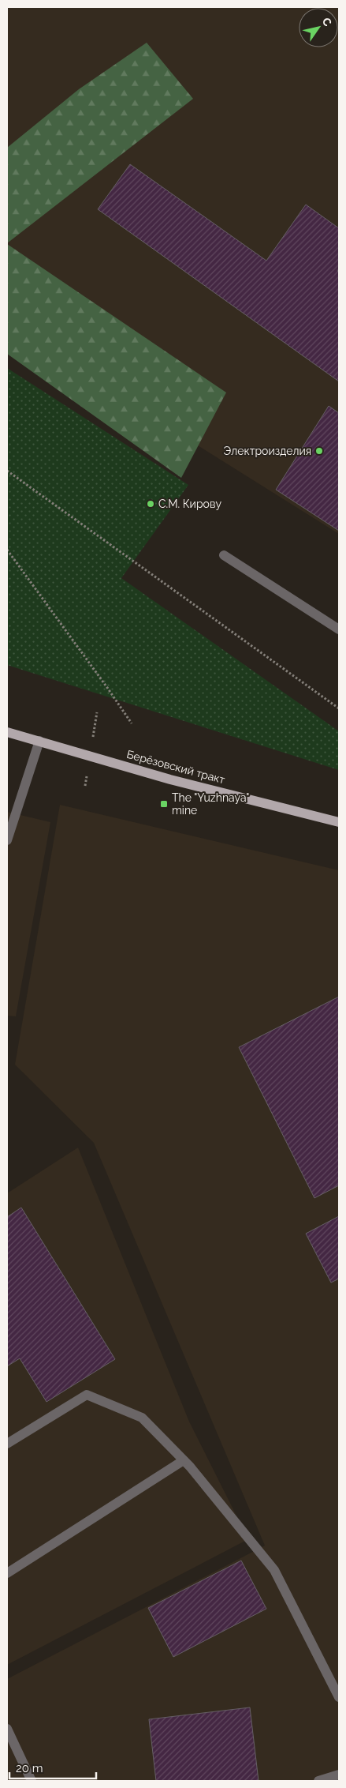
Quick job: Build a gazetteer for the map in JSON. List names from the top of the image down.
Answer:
{
  "streets": {
    "main road": ["Берёзовский тракт"]
  },
  "places": {
    "other": ["Электроизделия", "С.М. Кирову"],
    "transit": ["The \"Yuzhnaya\" mine"]
  },
  "scale_bar": "20 m",
  "north": "top right"
}
